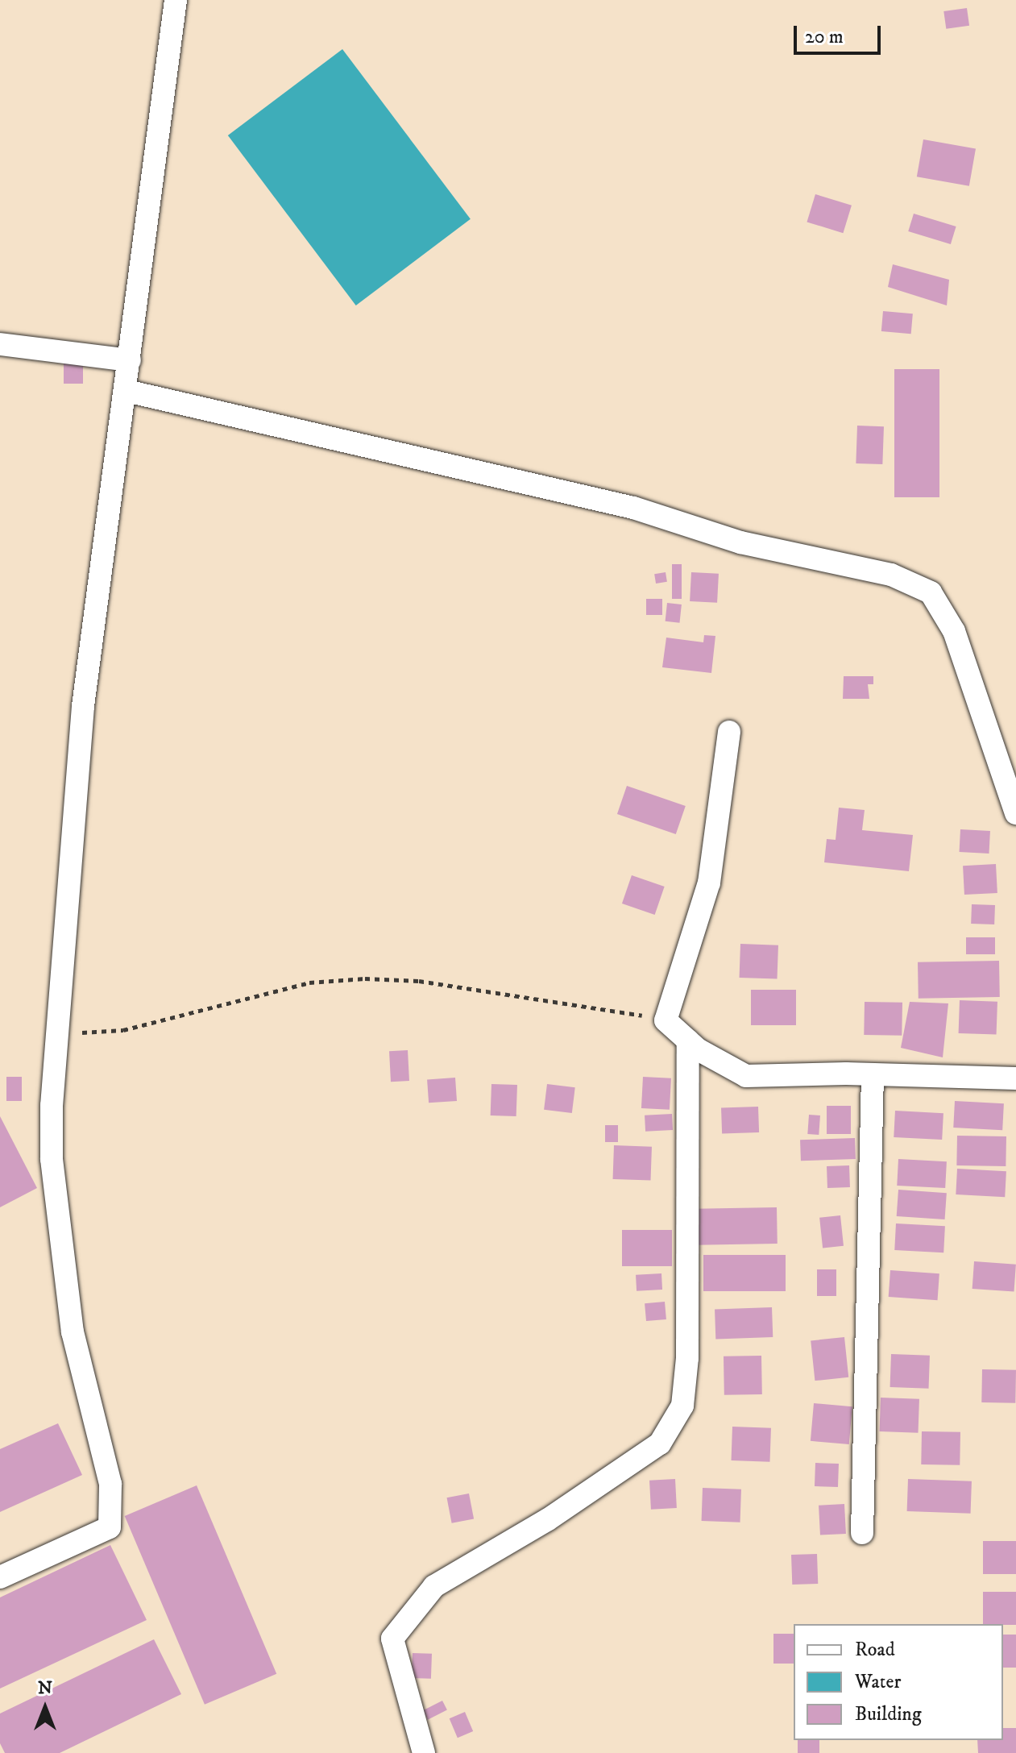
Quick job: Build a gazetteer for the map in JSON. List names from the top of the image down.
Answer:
{
  "legend": ["Road", "Water", "Building"],
  "scale_bar": "20 m",
  "north": "top"
}
